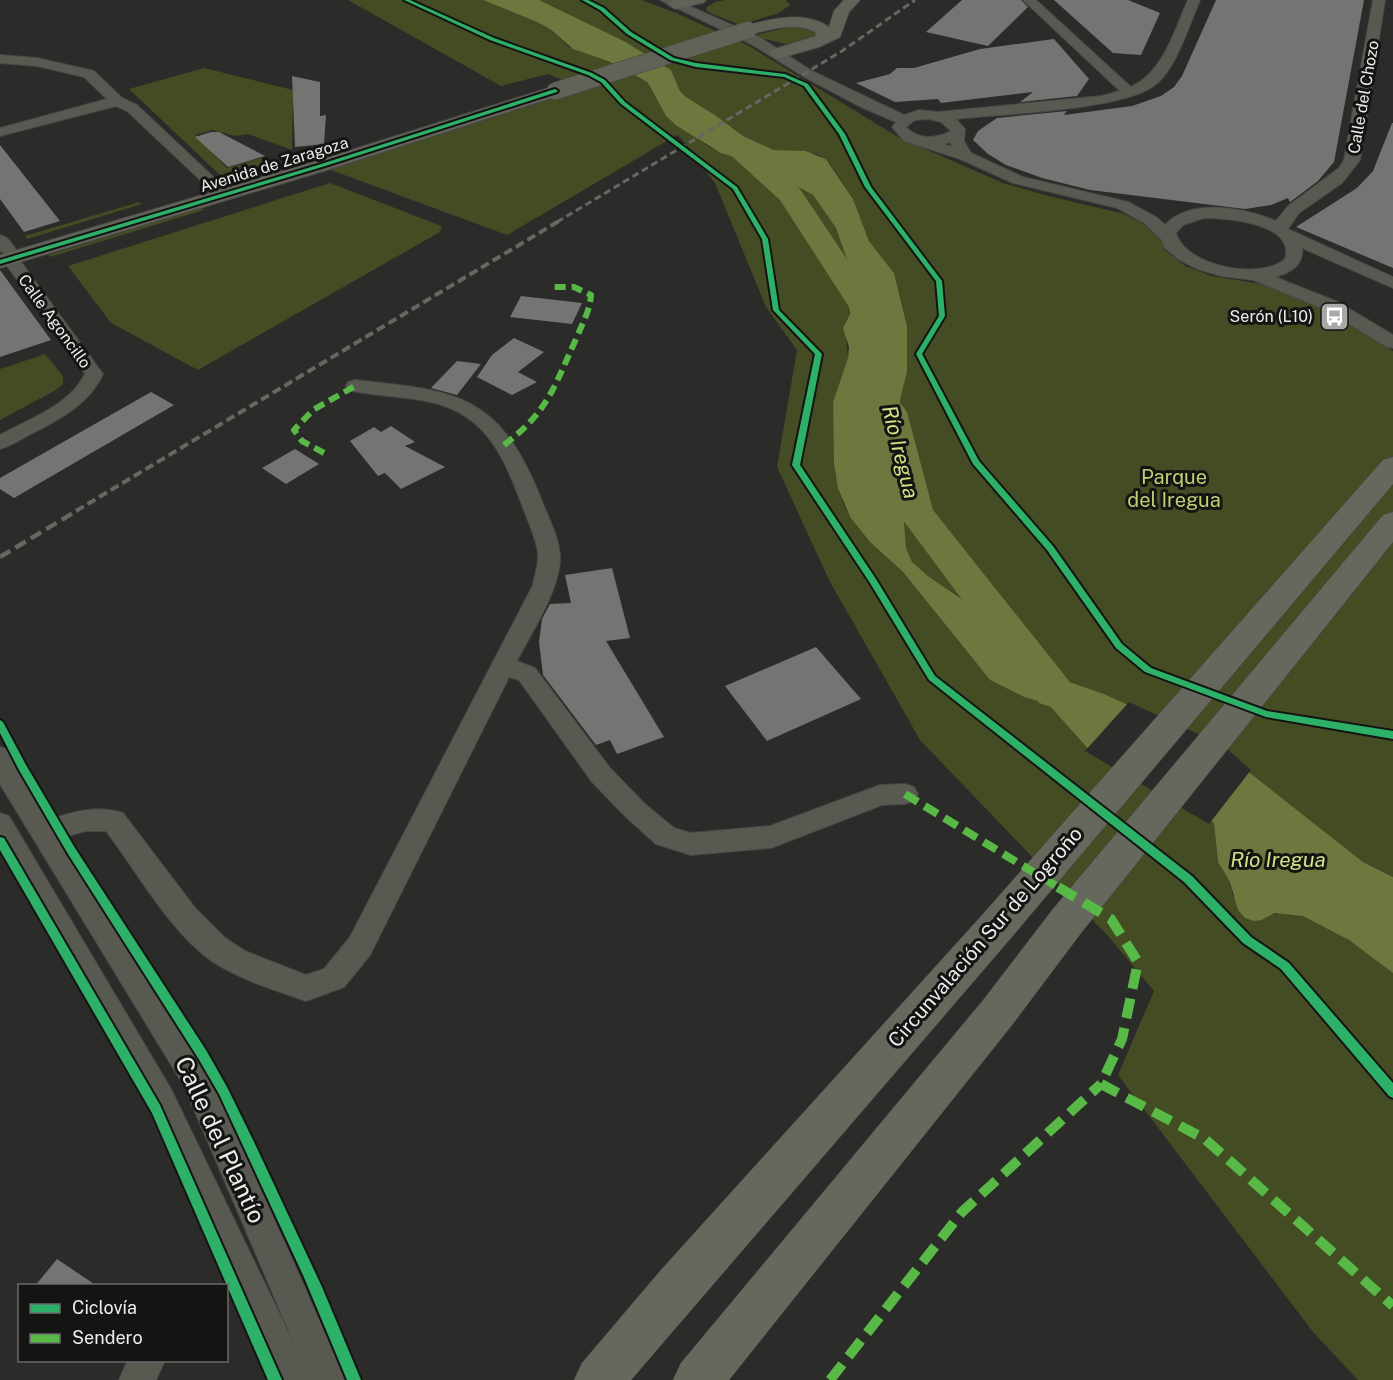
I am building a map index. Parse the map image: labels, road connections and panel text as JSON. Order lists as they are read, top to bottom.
{
  "streets": {
    "highway": ["Circunvalación Sur de Logroño"],
    "main road": ["Avenida de Zaragoza"],
    "street": ["Calle del Chozo", "Calle Agoncillo", "Calle del Plantío"]
  },
  "crossings": [
    ["Avenida de Zaragoza", "Calle Agoncillo"]
  ],
  "water": ["Río Iregua"],
  "parks": ["Parque del Iregua"],
  "places": {
    "bus stop": ["Serón (L10)"]
  },
  "legend": ["Ciclovía", "Sendero"]
}
